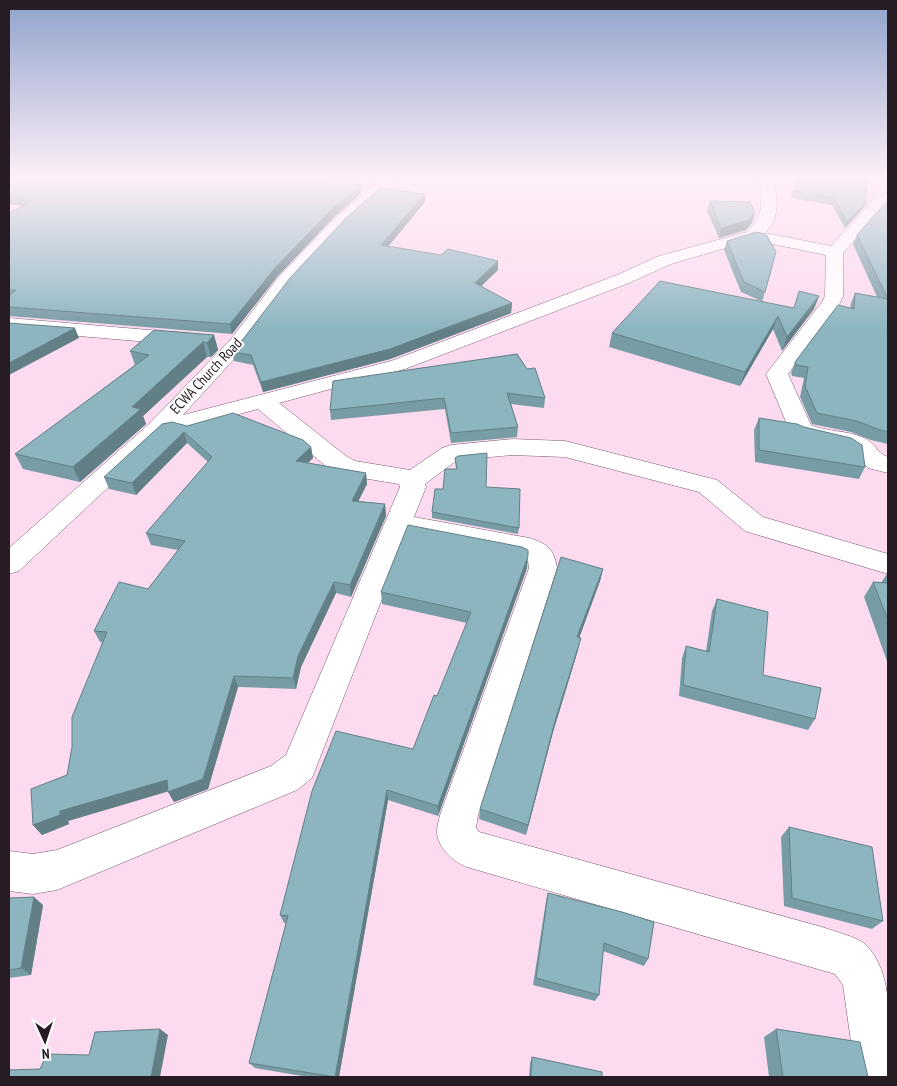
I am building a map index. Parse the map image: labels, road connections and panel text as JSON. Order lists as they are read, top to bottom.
{
  "streets": {
    "street": ["ECWA Church Road"]
  },
  "north": "bottom"
}
